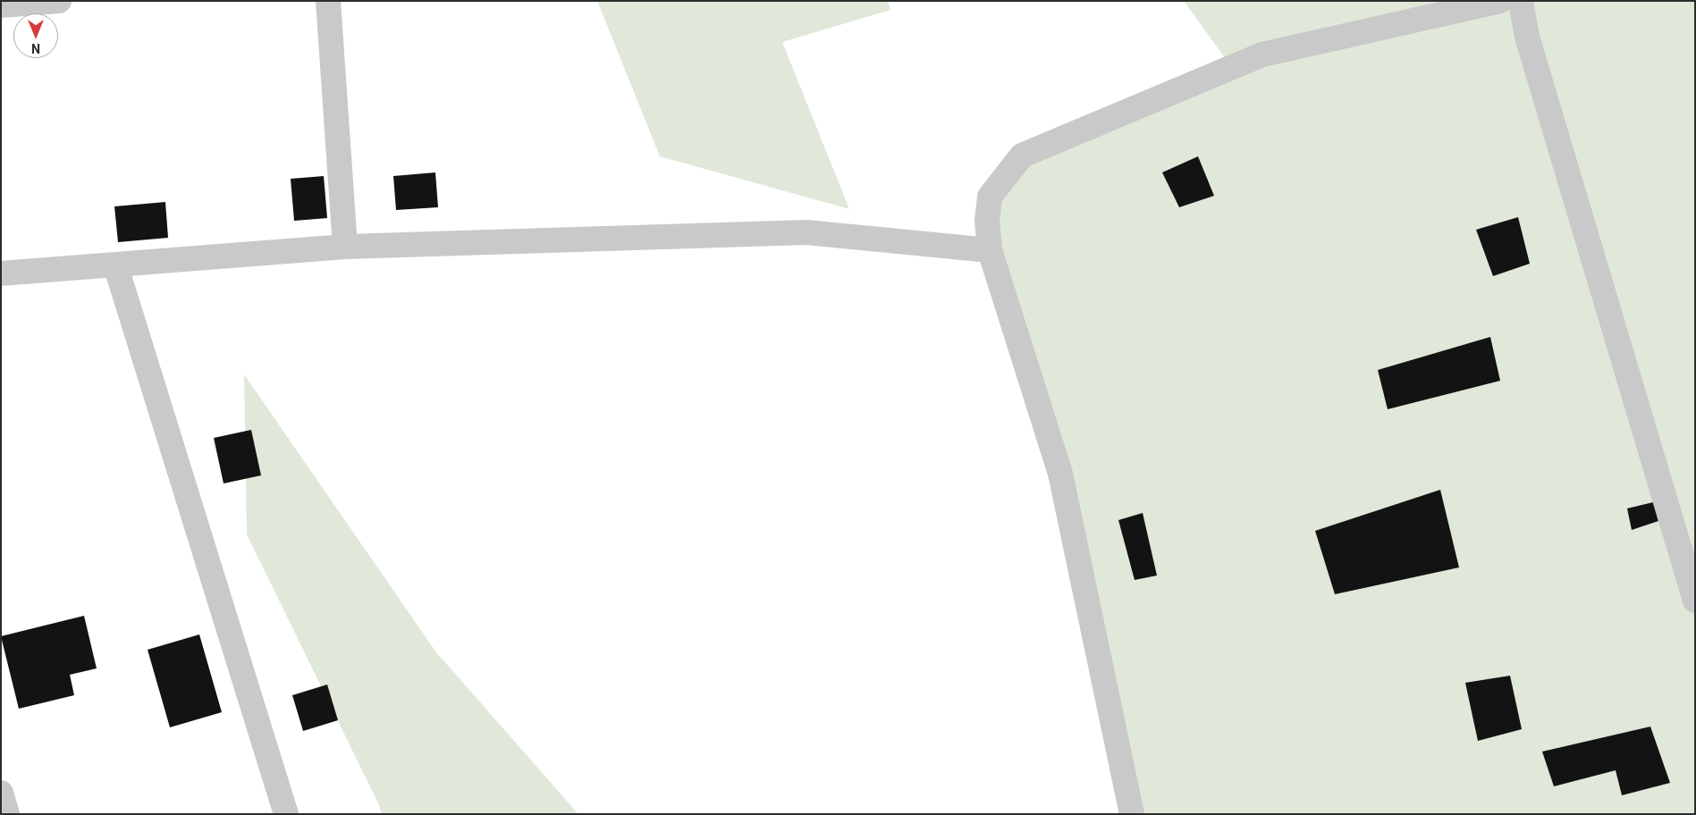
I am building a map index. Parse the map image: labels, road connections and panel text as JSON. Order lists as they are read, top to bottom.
{
  "north": "bottom"
}
